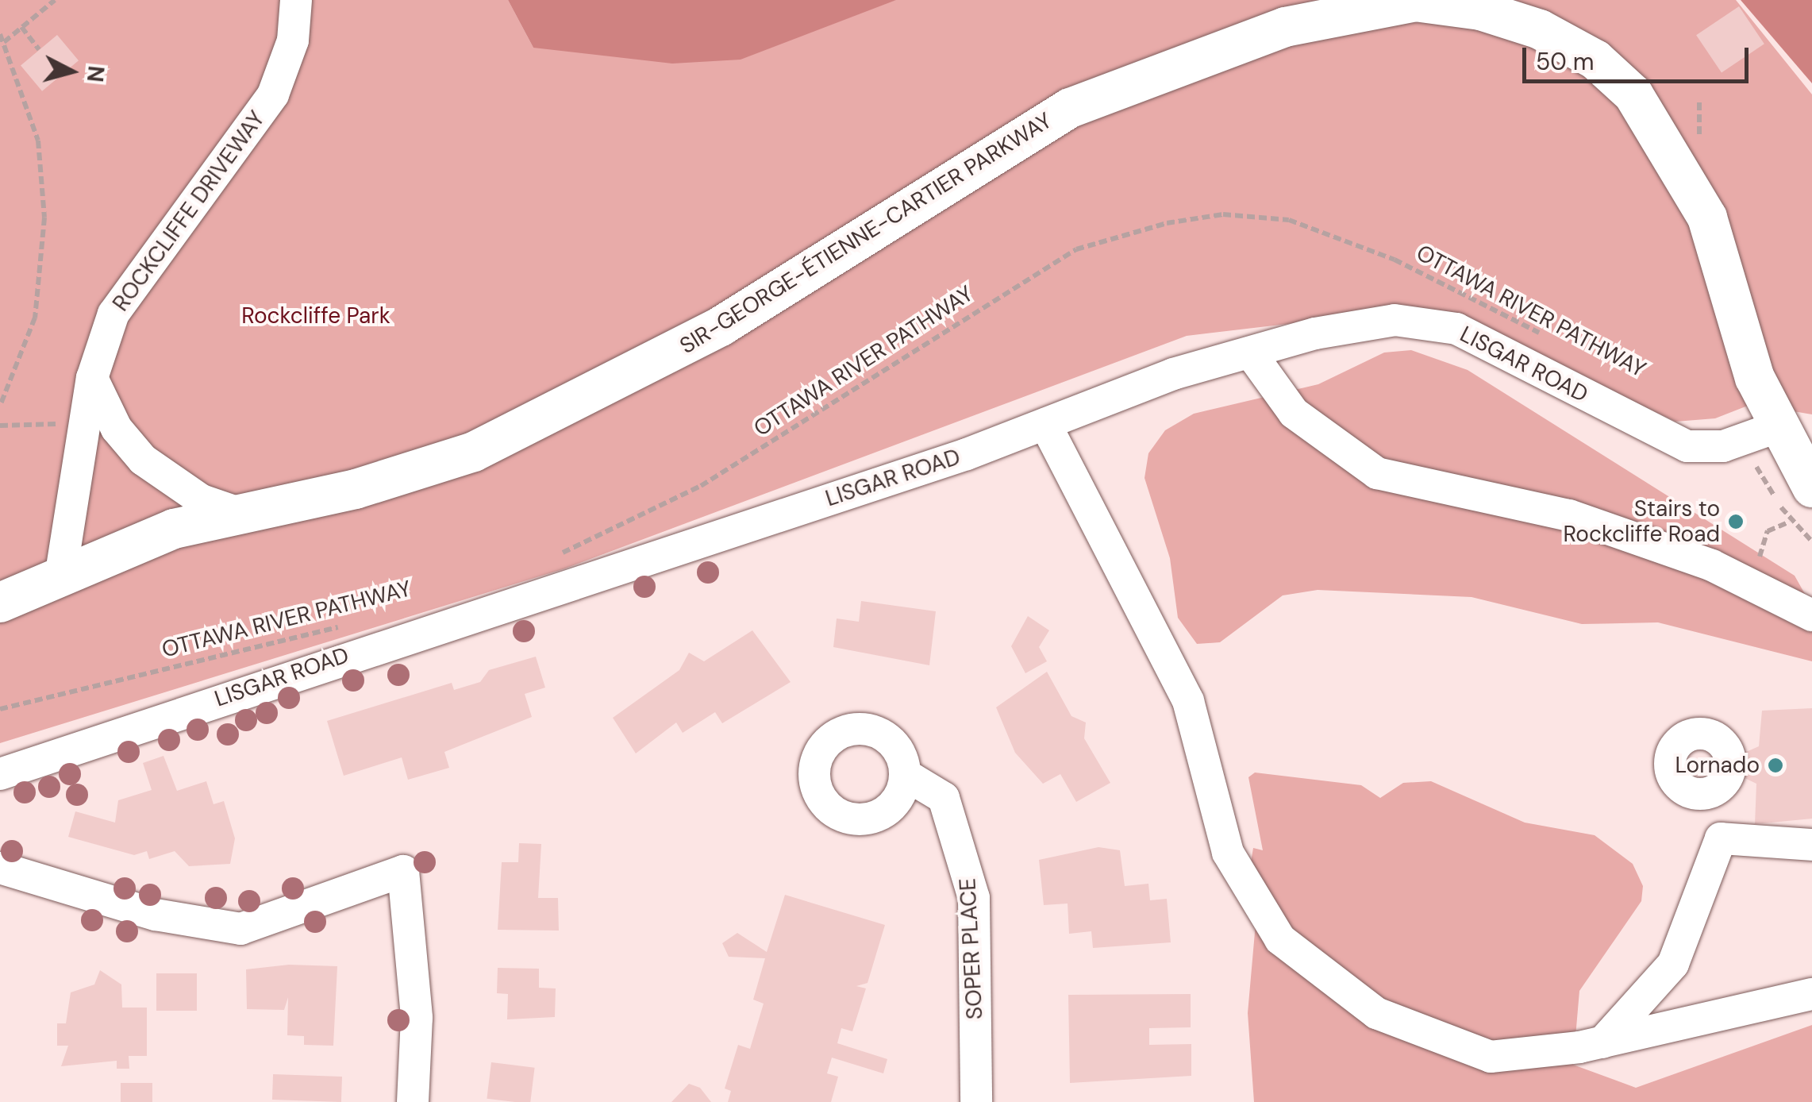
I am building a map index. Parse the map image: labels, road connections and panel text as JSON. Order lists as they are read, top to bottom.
{
  "streets": {
    "main road": ["SIR-GEORGE-ÉTIENNE-CARTIER PARKWAY"],
    "street": ["ROCKCLIFFE DRIVEWAY", "LISGAR ROAD", "SOPER PLACE"],
    "path": ["OTTAWA RIVER PATHWAY"]
  },
  "crossings": [
    ["ROCKCLIFFE DRIVEWAY", "SIR-GEORGE-ÉTIENNE-CARTIER PARKWAY"],
    ["SIR-GEORGE-ÉTIENNE-CARTIER PARKWAY", "LISGAR ROAD"]
  ],
  "parks": ["Rockcliffe Park"],
  "places": ["Stairs to Rockcliffe Road", "Lornado"],
  "scale_bar": "50 m",
  "north": "right"
}
